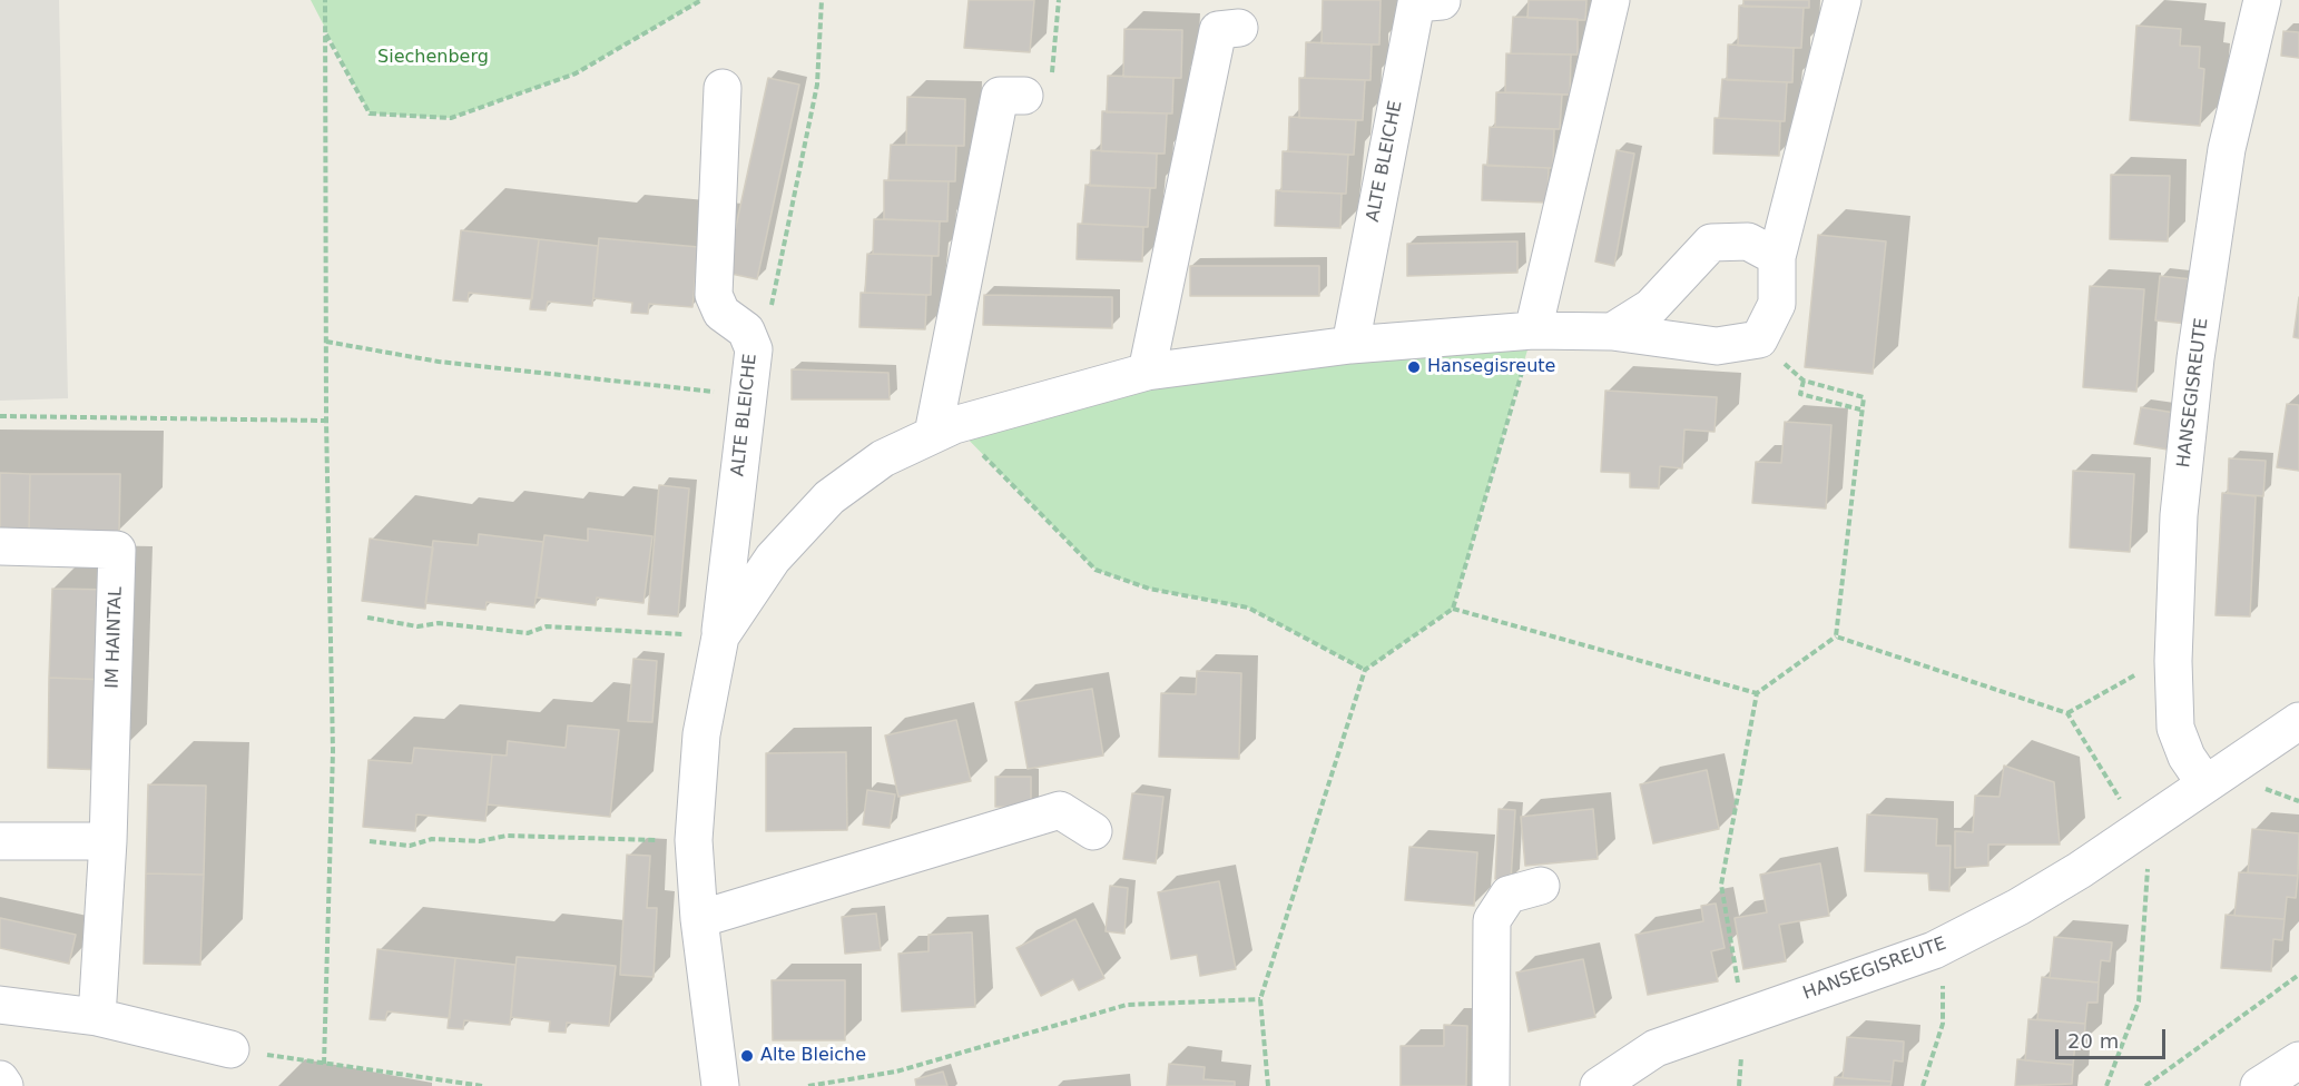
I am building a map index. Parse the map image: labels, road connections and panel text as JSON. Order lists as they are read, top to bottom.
{
  "streets": {
    "street": ["ALTE BLEICHE", "HANSEGISREUTE", "IM HAINTAL"]
  },
  "parks": ["Siechenberg"],
  "places": ["Hansegisreute", "Alte Bleiche"],
  "scale_bar": "20 m"
}
